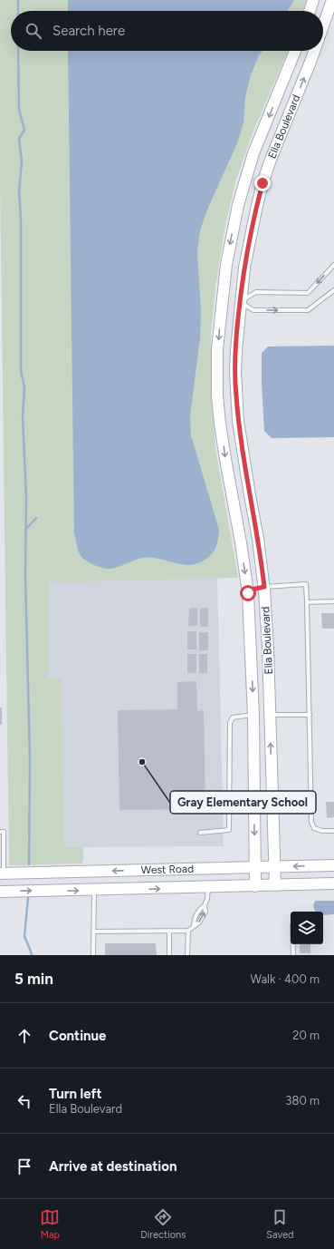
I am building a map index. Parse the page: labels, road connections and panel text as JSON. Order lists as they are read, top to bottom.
{
  "streets": {
    "main road": ["Ella Boulevard", "West Road"]
  },
  "crossings": [
    ["Ella Boulevard", "West Road"]
  ],
  "places": ["Gray Elementary School"],
  "page": {
    "search": "Search here",
    "heading": ["5 min", "Walk · 400 m"],
    "list": [
      ["Continue", "20 m"],
      ["Turn left", "Ella Boulevard", "380 m"],
      "Arrive at destination"
    ],
    "nav": ["Map", "Directions", "Saved"]
  }
}
